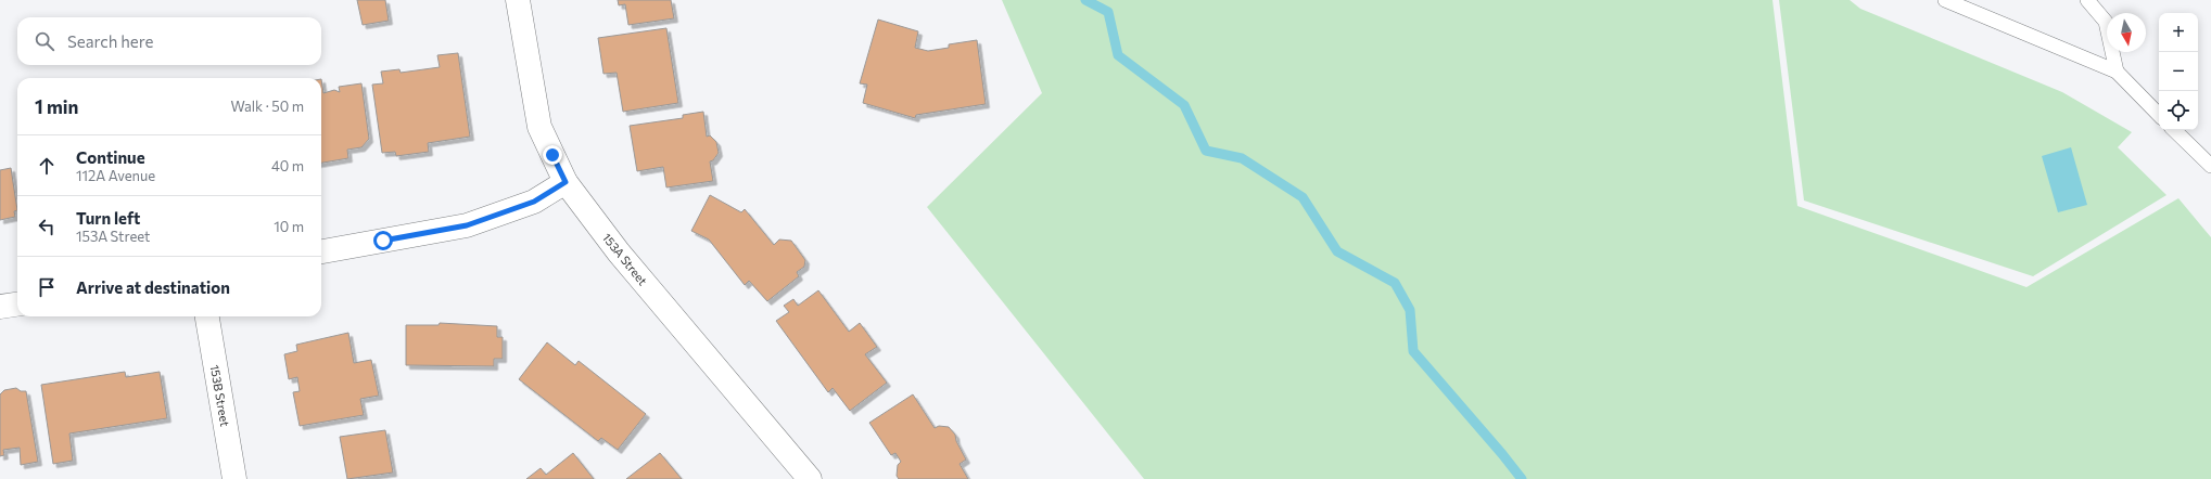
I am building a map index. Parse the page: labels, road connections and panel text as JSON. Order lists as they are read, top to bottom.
{
  "streets": {
    "street": ["153A Street", "153B Street"]
  },
  "north": "bottom",
  "page": {
    "map_buttons": ["+", "−"],
    "search": "Search here",
    "heading": ["1 min", "Walk · 50 m"],
    "list": [
      ["Continue", "112A Avenue", "40 m"],
      ["Turn left", "153A Street", "10 m"],
      "Arrive at destination"
    ]
  }
}
